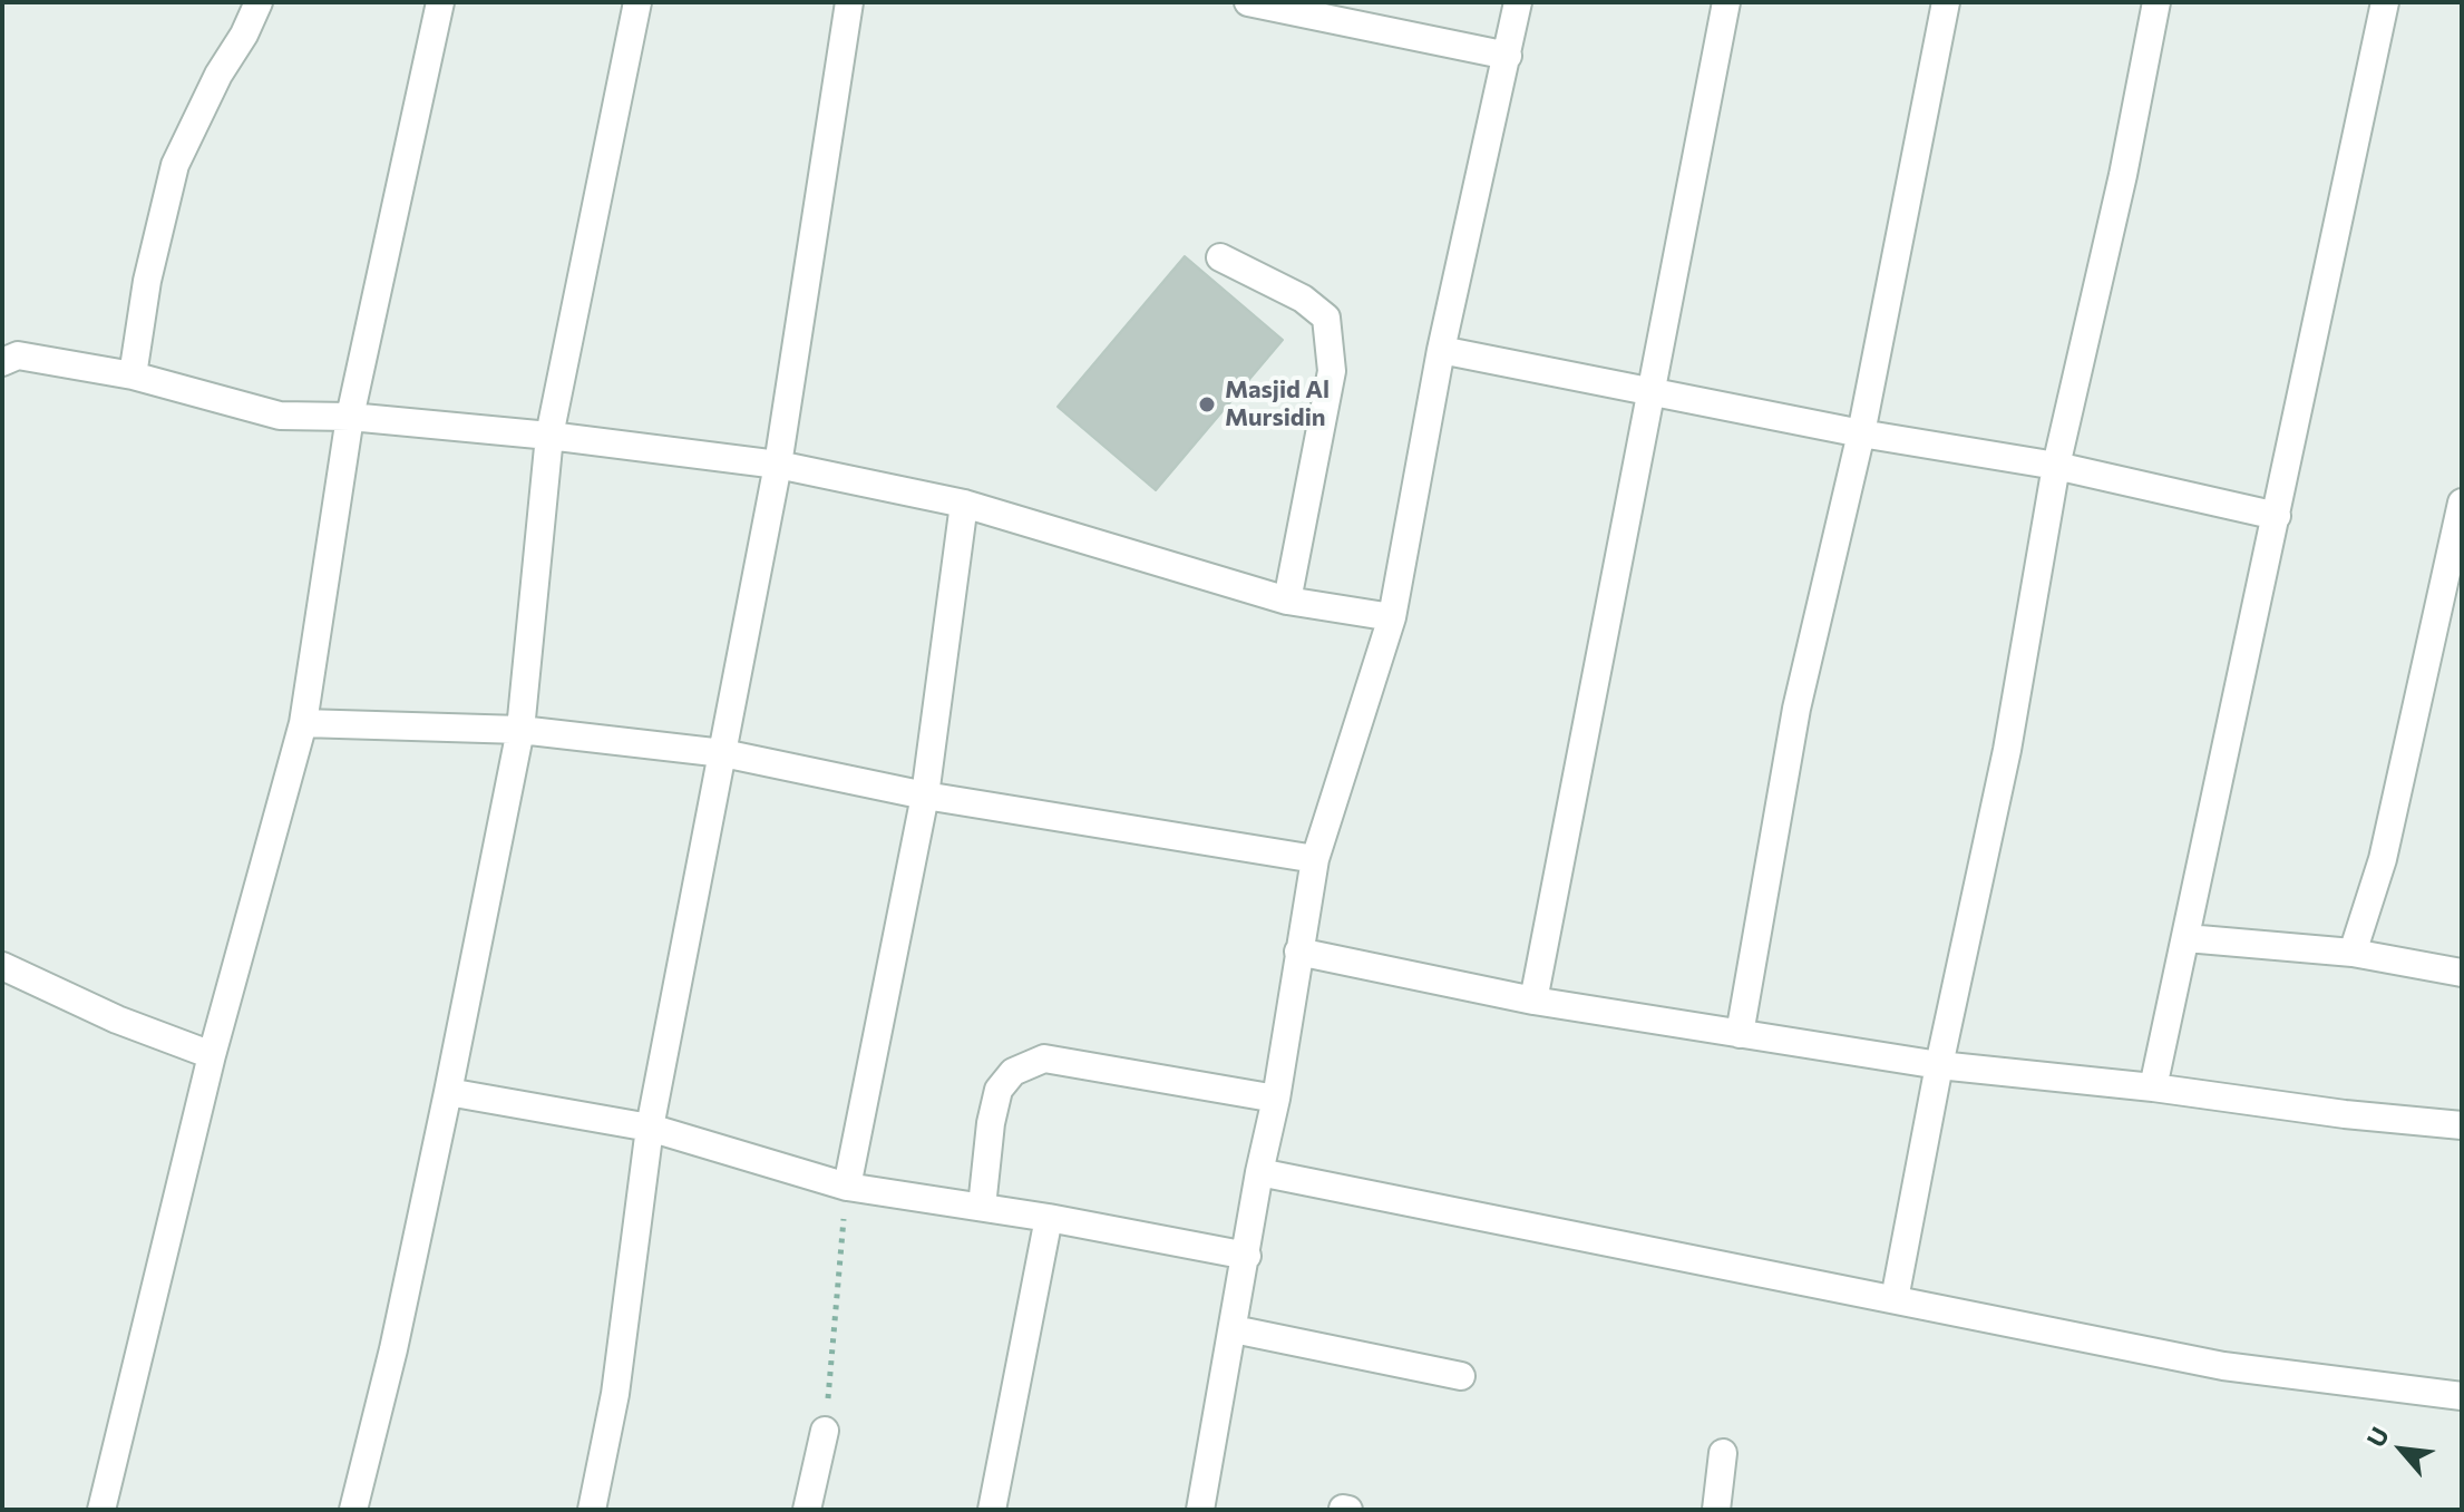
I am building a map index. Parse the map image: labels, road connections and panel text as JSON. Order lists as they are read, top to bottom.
{
  "places": ["Masjid Al Mursidin"],
  "north": "top left"
}
